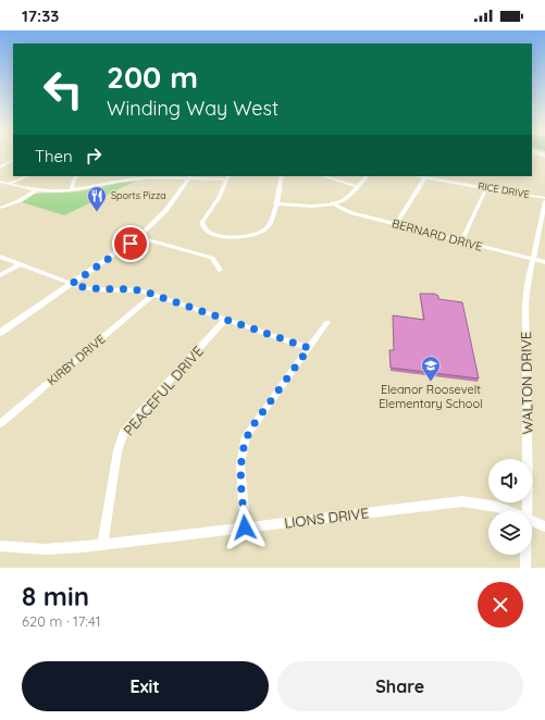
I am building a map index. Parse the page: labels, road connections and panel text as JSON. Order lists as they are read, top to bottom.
{
  "streets": {
    "street": [
      "RICE DRIVE",
      "BERNARD DRIVE",
      "KIRBY DRIVE",
      "WALTON DRIVE",
      "PEACEFUL DRIVE",
      "LIONS DRIVE"
    ]
  },
  "crossings": [
    ["RICE DRIVE", "WALTON DRIVE"],
    ["BERNARD DRIVE", "WALTON DRIVE"],
    ["PEACEFUL DRIVE", "LIONS DRIVE"]
  ],
  "places": {
    "restaurant": ["Sports Pizza"],
    "school or university": ["Eleanor Roosevelt Elementary School"]
  },
  "page": {
    "status": "17:33",
    "turn": ["200 m", "Winding Way West"],
    "then": "Then",
    "heading": ["8 min", "620 m · 17:41"],
    "buttons": ["Exit", "Share"]
  }
}
